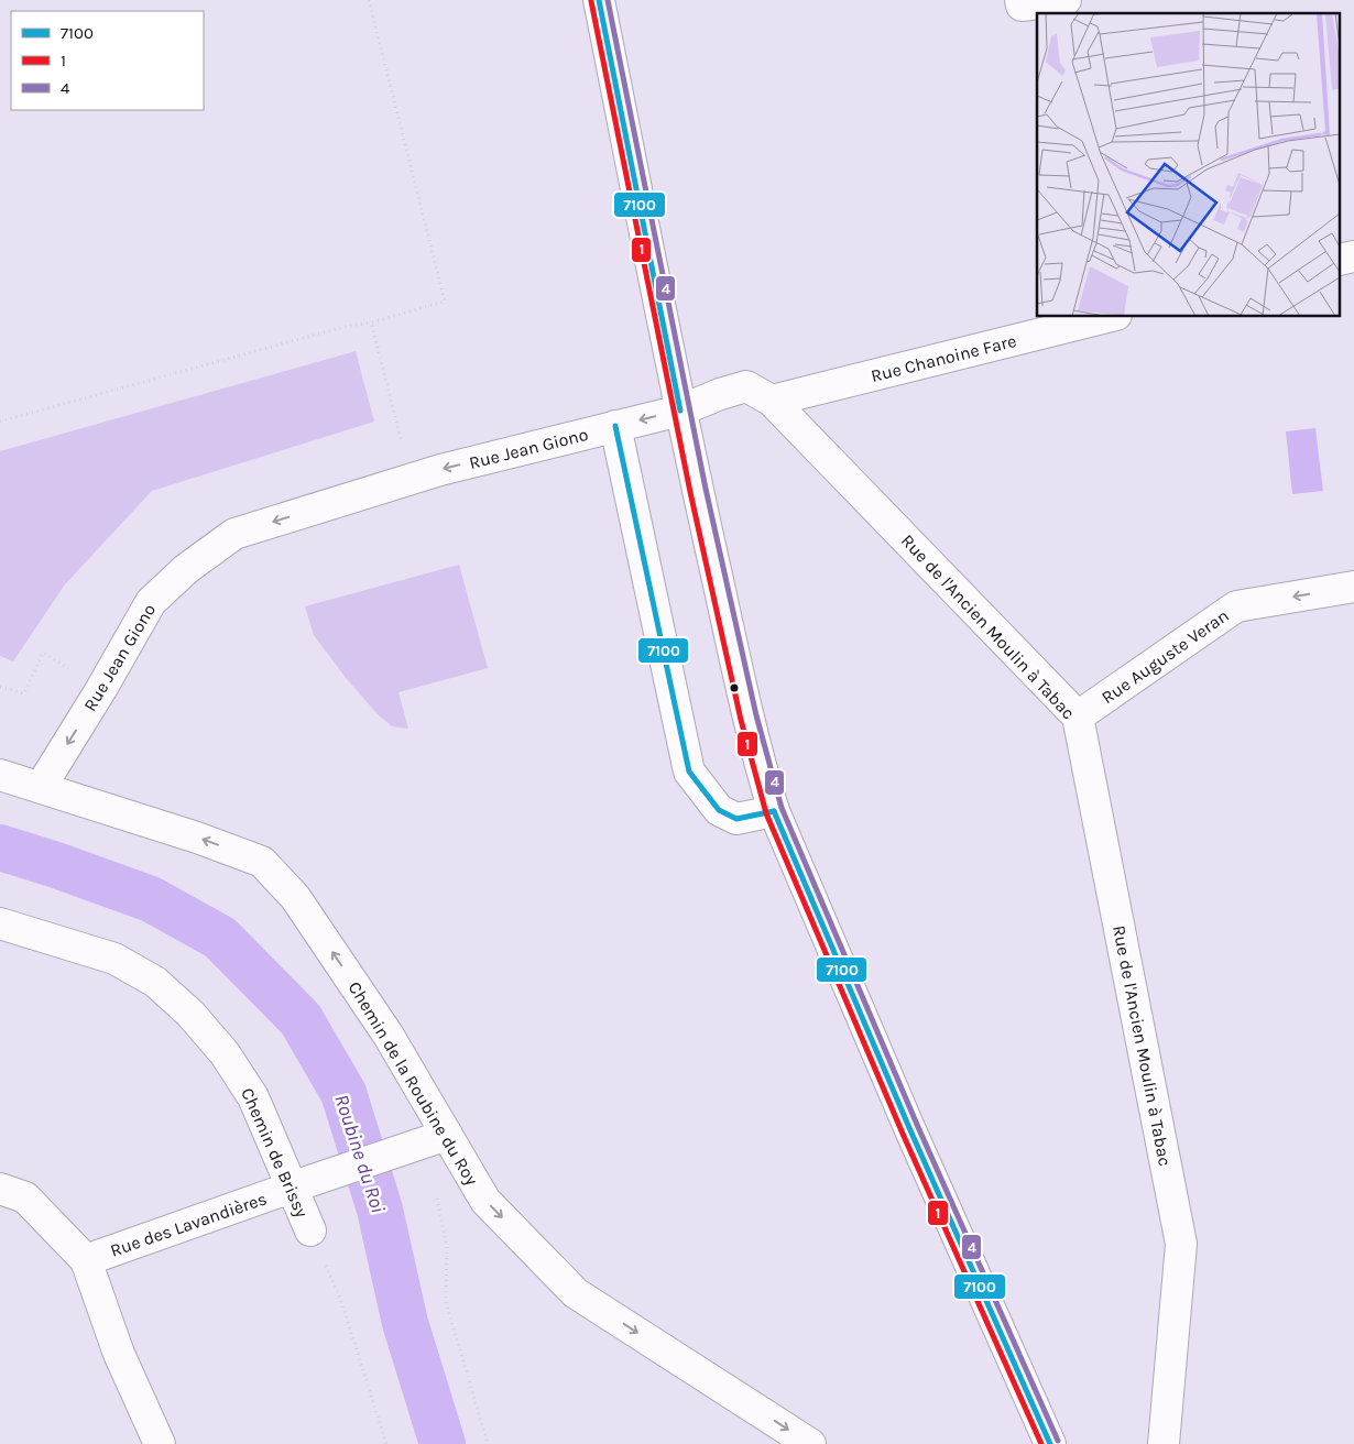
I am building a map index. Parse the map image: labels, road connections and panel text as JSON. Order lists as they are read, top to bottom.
{
  "streets": {
    "street": [
      "Rue Chanoine Fare",
      "Rue Jean Giono",
      "Rue de l'Ancien Moulin à Tabac",
      "Rue Auguste Veran",
      "Chemin de la Roubine du Roy",
      "Chemin de Brissy",
      "Rue des Lavandières"
    ]
  },
  "crossings": [
    ["Rue Chanoine Fare", "Rue de l'Ancien Moulin à Tabac"],
    ["Rue Jean Giono", "Rue de l'Ancien Moulin à Tabac"],
    ["Rue Jean Giono", "Chemin de la Roubine du Roy"],
    ["Rue de l'Ancien Moulin à Tabac", "Rue Auguste Veran"],
    ["Chemin de la Roubine du Roy", "Rue des Lavandières"],
    ["Chemin de Brissy", "Rue des Lavandières"]
  ],
  "one_way": ["Rue Jean Giono", "Rue Auguste Veran"],
  "water": ["Roubine du Roi"],
  "lines": ["transit line 7100", "transit line 4", "transit line 1"],
  "legend": ["7100", "1", "4"]
}
